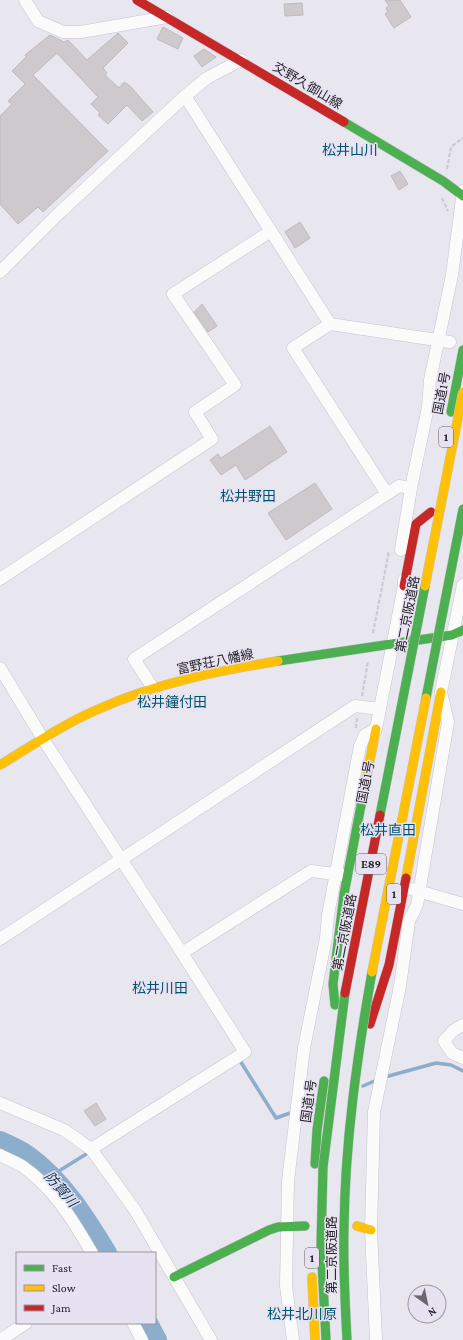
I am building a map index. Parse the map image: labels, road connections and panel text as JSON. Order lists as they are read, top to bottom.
{
  "streets": {
    "main road": [
      "交野久御山線",
      "国道1号",
      "1",
      "第二京阪道路",
      "富野荘八幡線",
      "E89"
    ]
  },
  "districts": [
    "松井山川",
    "松井野田",
    "松井鐘付田",
    "松井直田",
    "松井川田",
    "松井北川原"
  ],
  "water": ["防賀川"],
  "legend": ["Fast", "Slow", "Jam"],
  "north": "bottom right"
}
